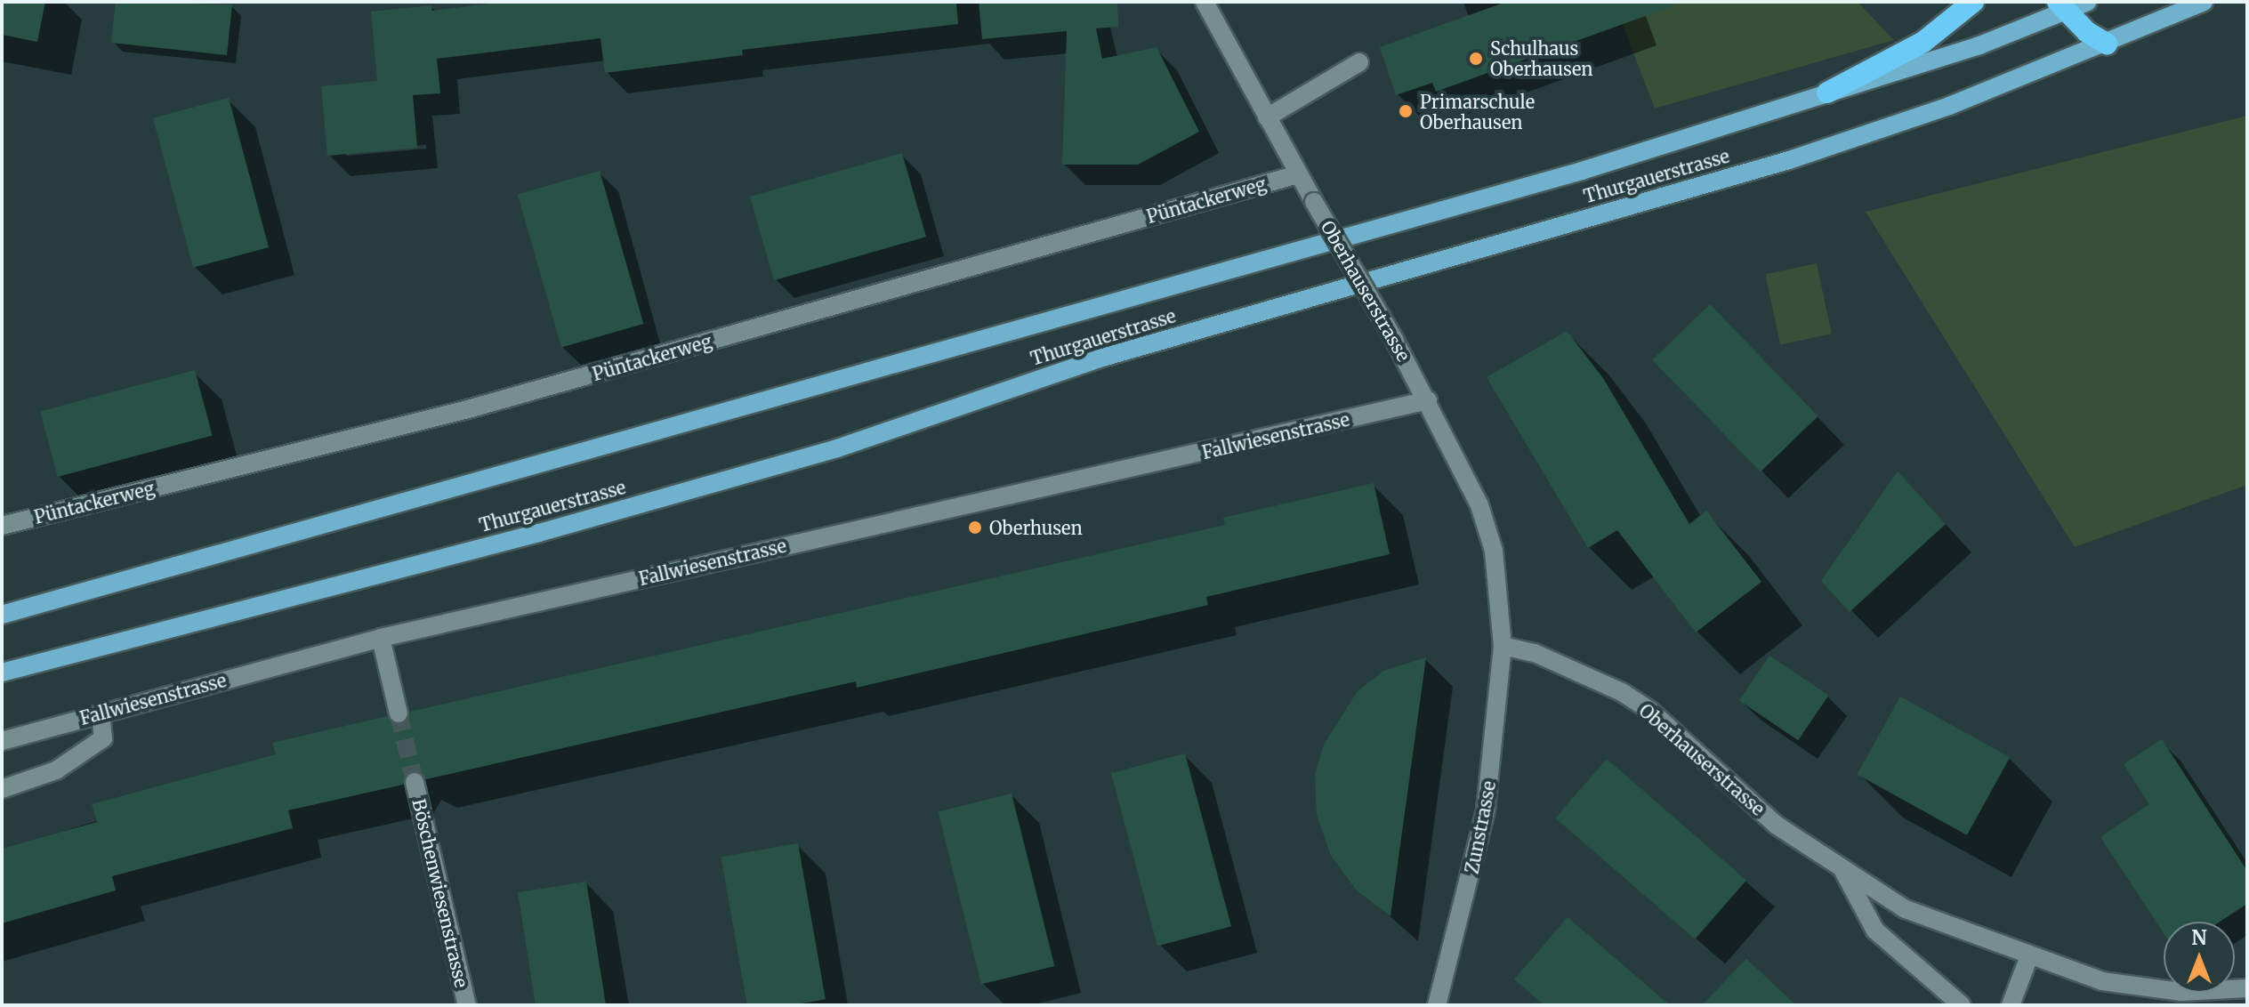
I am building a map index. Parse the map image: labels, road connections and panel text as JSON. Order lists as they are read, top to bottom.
{
  "streets": {
    "main road": ["Thurgauerstrasse"],
    "street": [
      "Püntackerweg",
      "Oberhauserstrasse",
      "Fallwiesenstrasse",
      "Zunstrasse",
      "Böschenwiesenstrasse"
    ]
  },
  "crossings": [
    ["Püntackerweg", "Oberhauserstrasse"],
    ["Oberhauserstrasse", "Fallwiesenstrasse"],
    ["Oberhauserstrasse", "Zunstrasse"]
  ],
  "places": ["Schulhaus Oberhausen", "Primarschule Oberhausen", "Oberhusen"],
  "north": "top"
}
